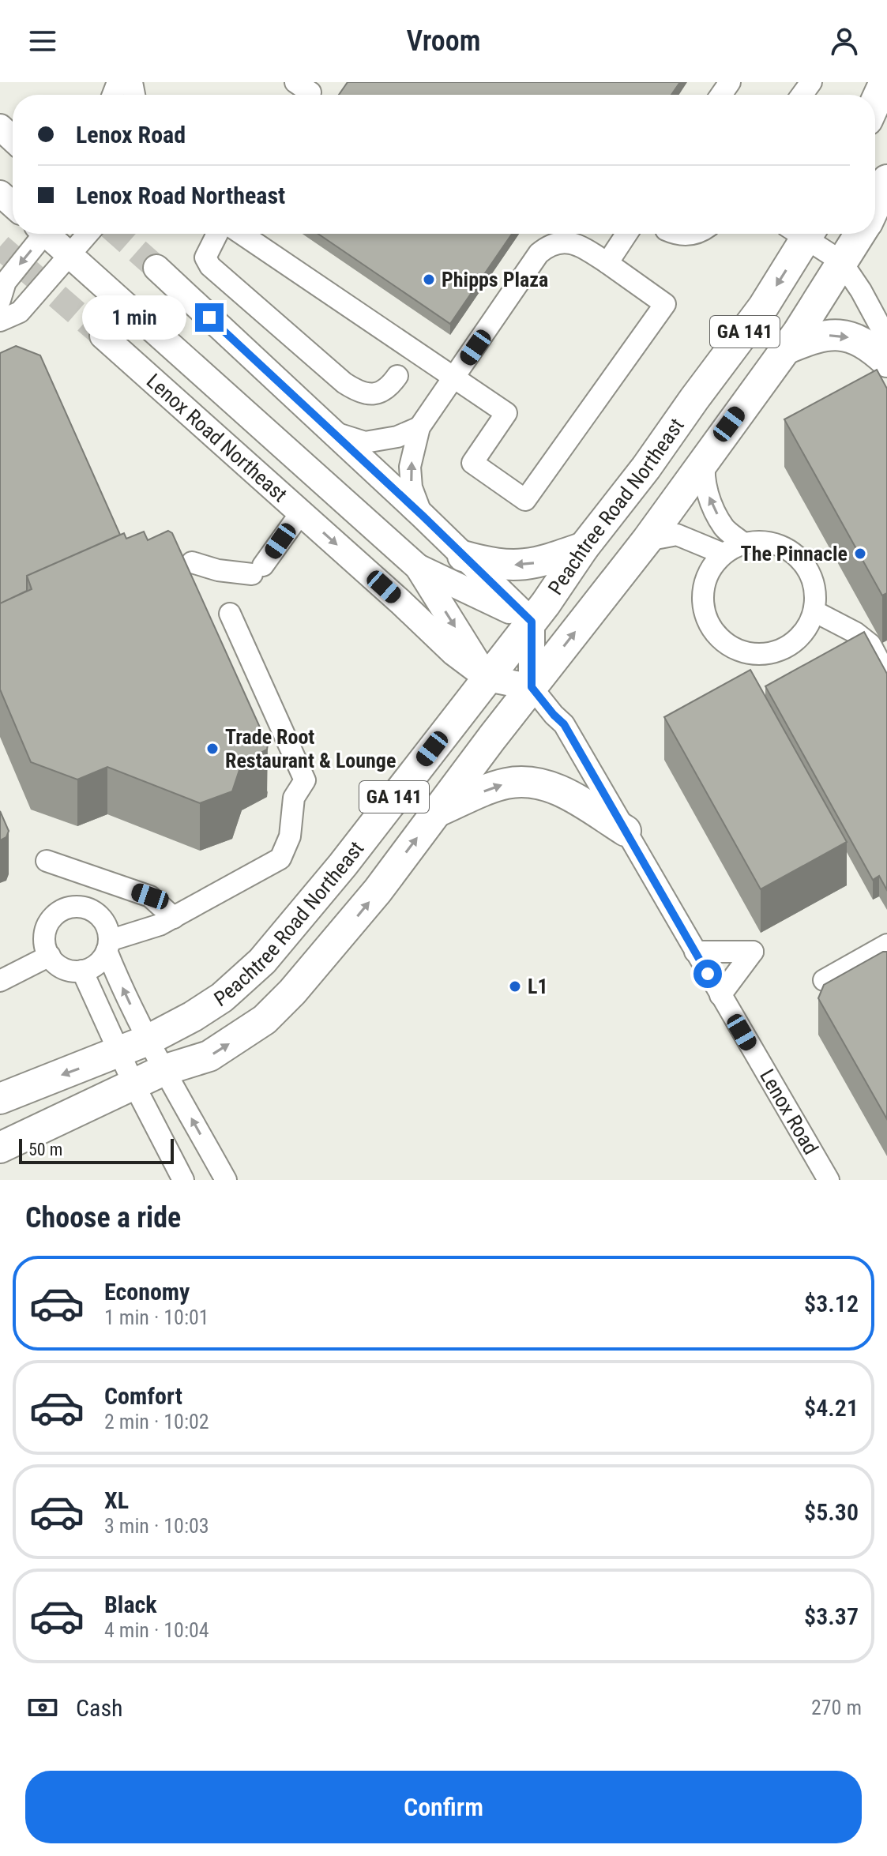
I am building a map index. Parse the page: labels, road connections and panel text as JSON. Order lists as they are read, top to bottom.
{
  "streets": {
    "highway": ["GA 141", "Peachtree Road Northeast"],
    "main road": ["Lenox Road Northeast"],
    "street": ["Lenox Road"]
  },
  "crossings": [
    ["GA 141", "Peachtree Road Northeast"],
    ["Lenox Road Northeast", "Peachtree Road Northeast"],
    ["Lenox Road Northeast", "Lenox Road"],
    ["Peachtree Road Northeast", "Lenox Road"]
  ],
  "places": [
    "Phipps Plaza",
    "The Pinnacle",
    "Trade Root Restaurant & Lounge",
    "L1"
  ],
  "scale_bar": "50 m",
  "page": {
    "header": "Vroom",
    "banner": ["Lenox Road", "Lenox Road Northeast"],
    "bubble": "1 min",
    "scale": "50 m",
    "heading": "Choose a ride",
    "list": [
      {
        "name": "Economy",
        "note": "1 min · 10:01",
        "value": "$3.12"
      },
      {
        "name": "Comfort",
        "note": "2 min · 10:02",
        "value": "$4.21"
      },
      {
        "name": "XL",
        "note": "3 min · 10:03",
        "value": "$5.30"
      },
      {
        "name": "Black",
        "note": "4 min · 10:04",
        "value": "$3.37"
      }
    ],
    "pay": ["Cash", "270 m"],
    "buttons": "Confirm"
  }
}
